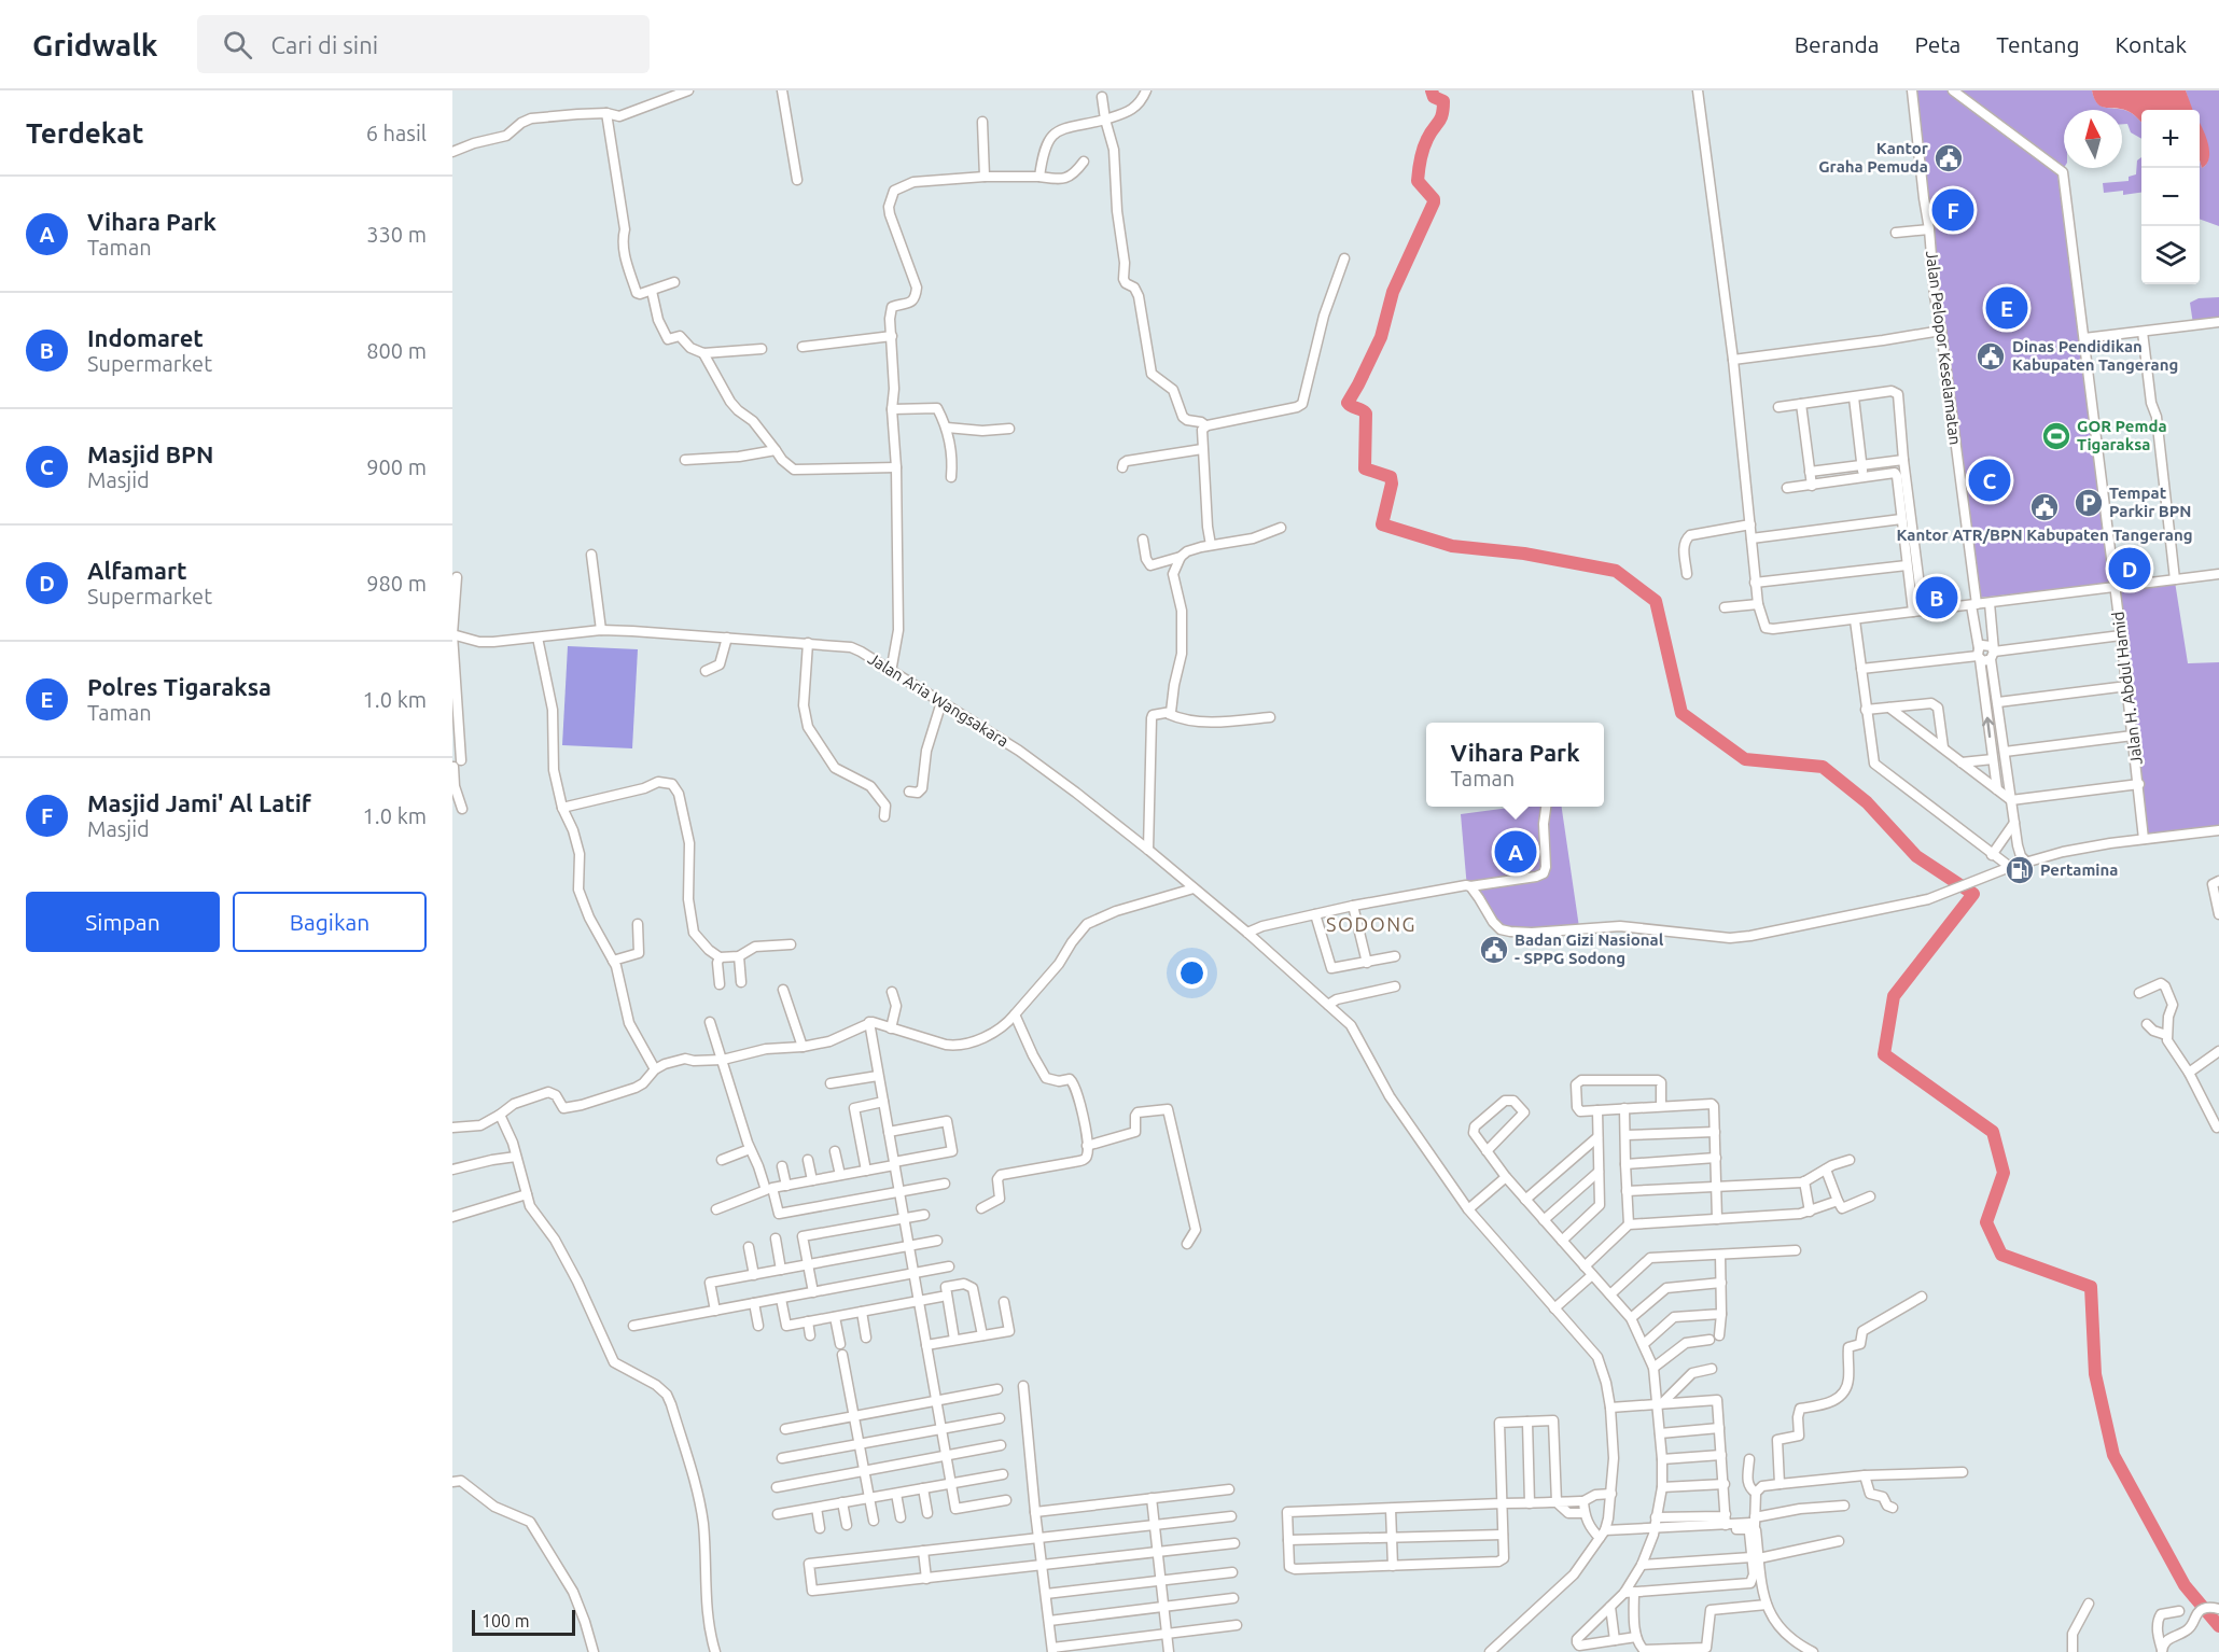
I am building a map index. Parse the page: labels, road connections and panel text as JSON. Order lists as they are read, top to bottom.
{
  "streets": {
    "street": ["Jalan Pelopor Keselamatan", "Jalan H. Abdul Hamid", "Jalan Aria Wangsakara"]
  },
  "districts": ["SODONG"],
  "places": {
    "public building": [
      "Kantor Graha Pemuda",
      "Dinas Pendidikan Kabupaten Tangerang",
      "Kantor ATR/BPN Kabupaten Tangerang",
      "Badan Gizi Nasional - SPPG Sodong"
    ],
    "sports": ["GOR Pemda Tigaraksa"],
    "parking": ["Tempat Parkir BPN"],
    "fuel station": ["Pertamina"]
  },
  "scale_bar": "100 m",
  "north": "top",
  "page": {
    "header": "Gridwalk",
    "search": "Cari di sini",
    "nav": [
      "Beranda",
      "Peta",
      "Tentang",
      "Kontak"
    ],
    "heading": ["Terdekat", "6 hasil"],
    "map_buttons": ["+", "−"],
    "list": [
      {
        "mark": "A",
        "name": "Vihara Park",
        "note": "Taman",
        "value": "330 m"
      },
      {
        "mark": "B",
        "name": "Indomaret",
        "note": "Supermarket",
        "value": "800 m"
      },
      {
        "mark": "C",
        "name": "Masjid BPN",
        "note": "Masjid",
        "value": "900 m"
      },
      {
        "mark": "D",
        "name": "Alfamart",
        "note": "Supermarket",
        "value": "980 m"
      },
      {
        "mark": "E",
        "name": "Polres Tigaraksa",
        "note": "Taman",
        "value": "1.0 km"
      },
      {
        "mark": "F",
        "name": "Masjid Jami' Al Latif",
        "note": "Masjid",
        "value": "1.0 km"
      }
    ],
    "pins": [
      "F",
      "E",
      "C",
      "D",
      "B",
      "A"
    ],
    "popup": ["Vihara Park", "Taman"],
    "buttons": ["Simpan", "Bagikan"],
    "scale": "100 m"
  }
}
